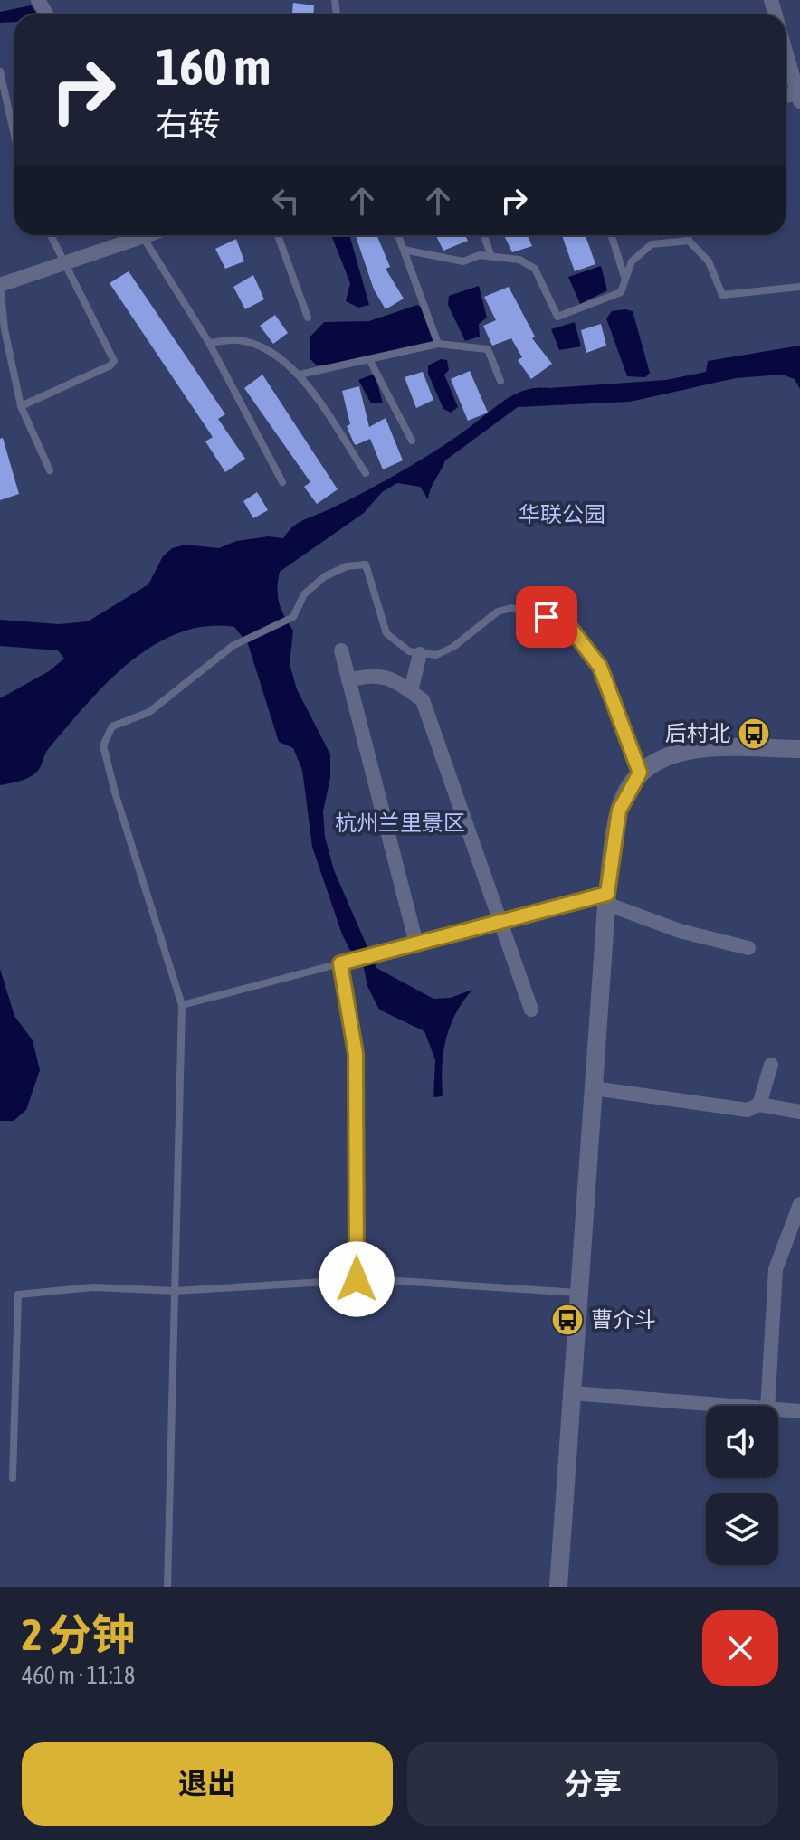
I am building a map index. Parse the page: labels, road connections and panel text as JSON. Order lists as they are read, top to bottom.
{
  "parks": ["华联公园", "杭州兰里景区"],
  "places": {
    "bus stop": ["后村北", "曹介斗"]
  },
  "page": {
    "turn": ["160 m", "右转"],
    "heading": ["2 分钟", "460 m · 11:18"],
    "buttons": ["退出", "分享"]
  }
}
